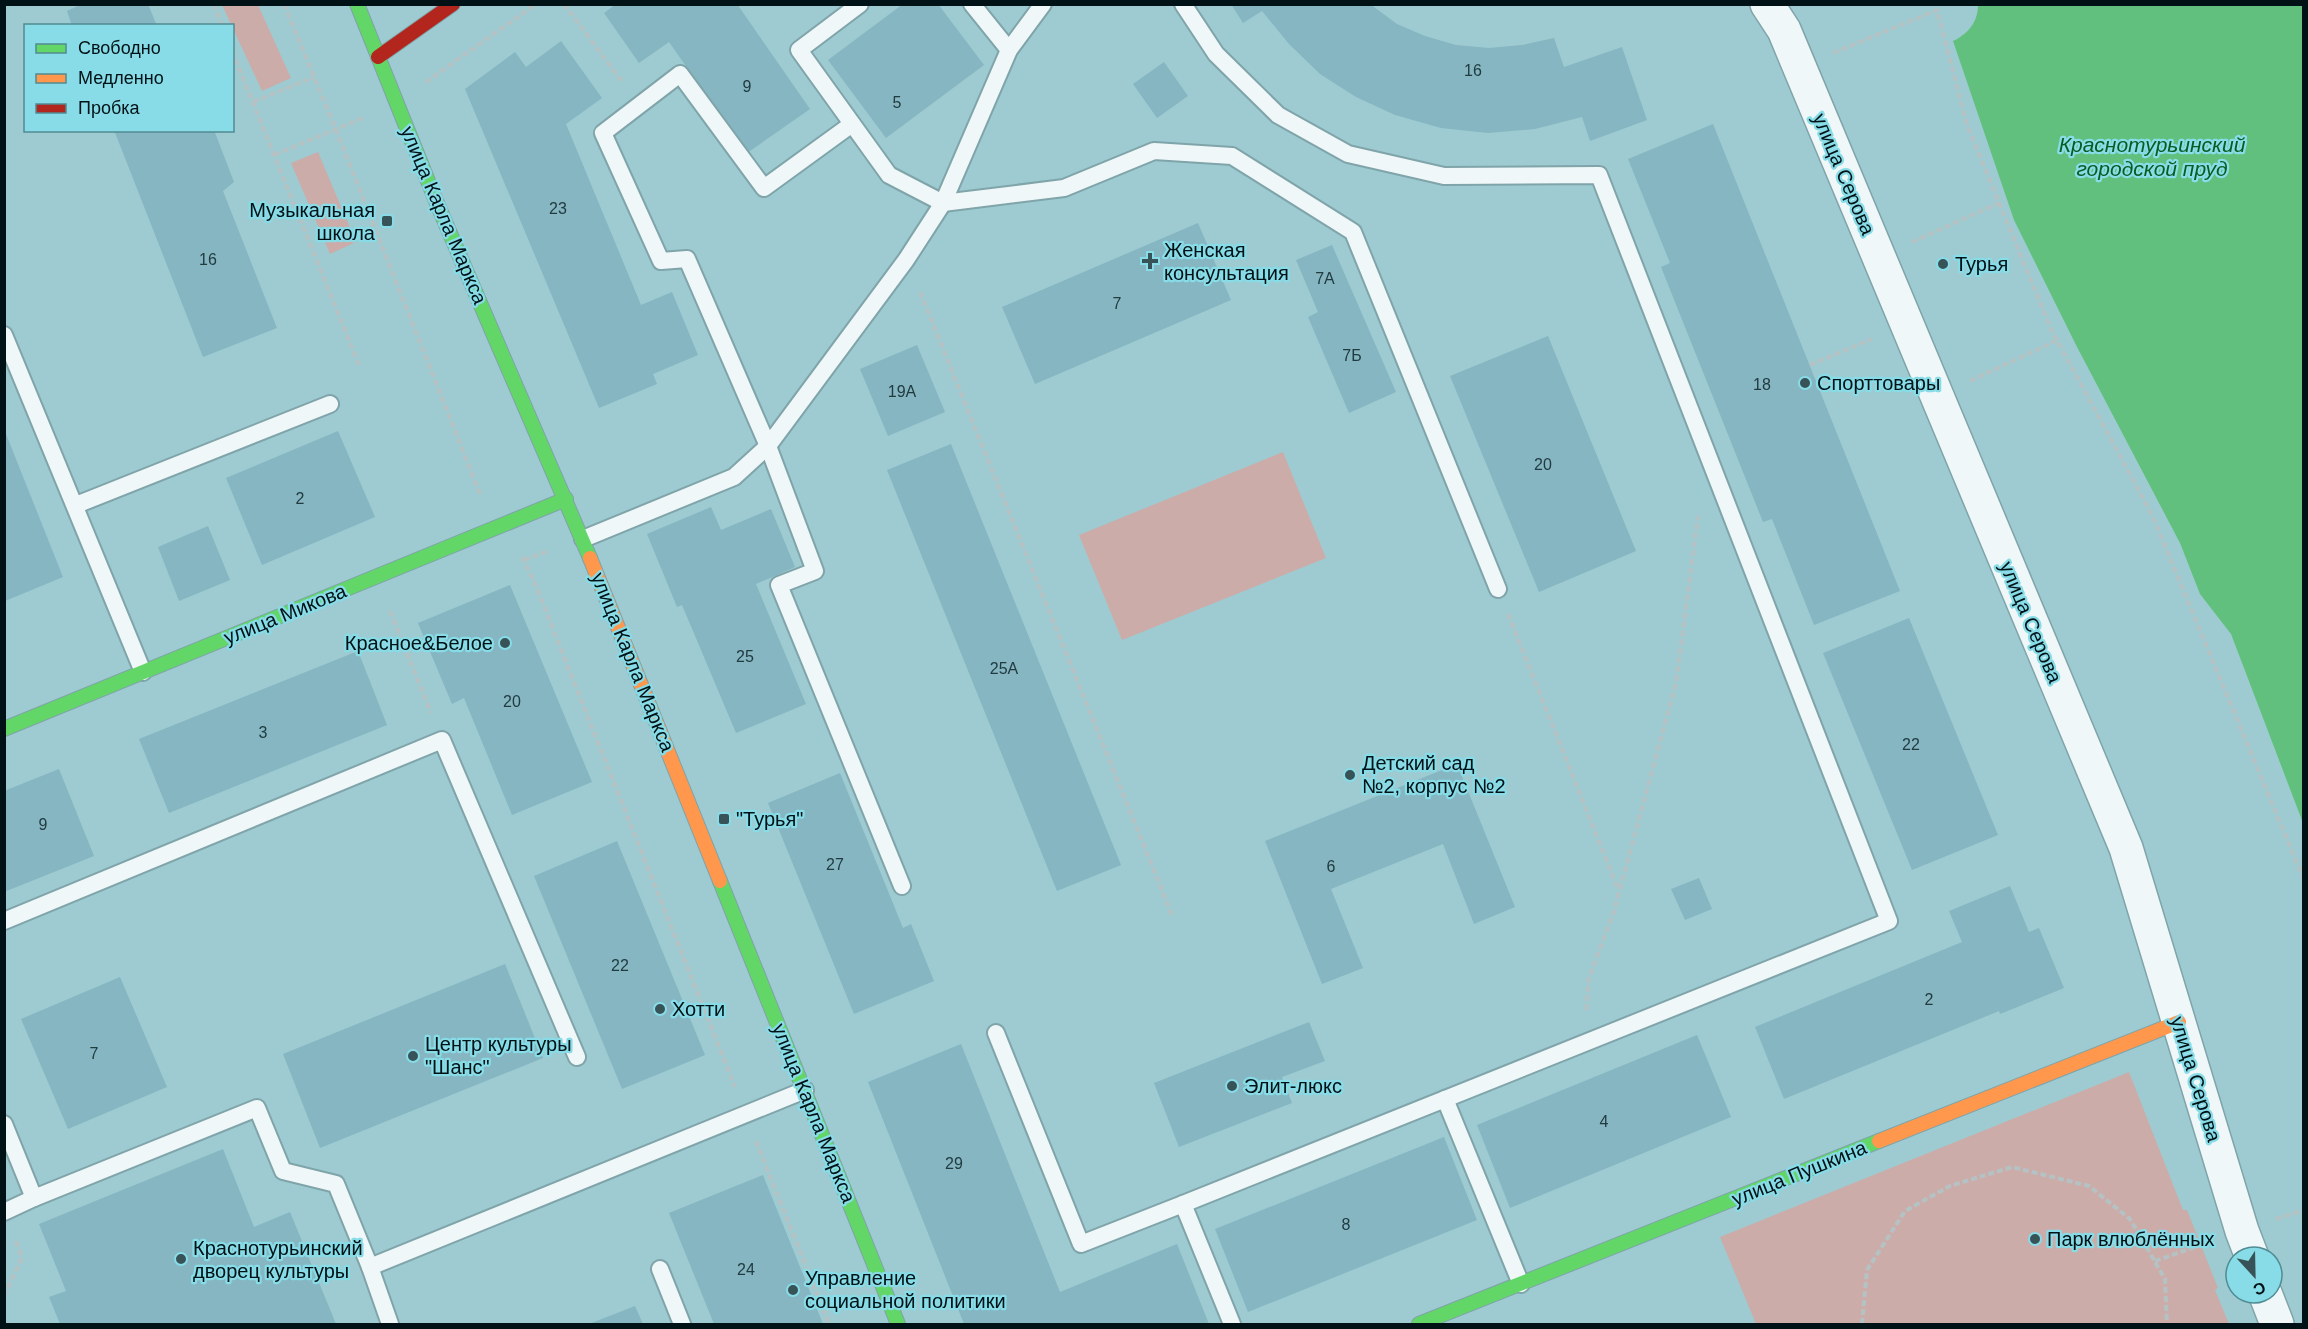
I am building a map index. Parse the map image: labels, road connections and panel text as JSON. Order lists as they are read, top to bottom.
{
  "streets": {
    "street": [
      "улица Серова",
      "улица Карла Маркса",
      "улица Микова",
      "улица Пушкина"
    ]
  },
  "crossings": [
    ["улица Серова", "улица Пушкина"],
    ["улица Карла Маркса", "улица Микова"]
  ],
  "water": ["Краснотурьинский городской пруд"],
  "places": {
    "transit": ["Музыкальная школа", "\"Турья\""],
    "health": ["Женская консультация"],
    "other": [
      "Турья",
      "Спорттовары",
      "Красное&Белое",
      "Детский сад №2, корпус №2",
      "Хотти",
      "Центр культуры \"Шанс\"",
      "Элит-люкс",
      "Парк влюблённых",
      "Краснотурьинский дворец культуры",
      "Управление социальной политики"
    ]
  },
  "house_numbers": [
    "16",
    "9",
    "5",
    "23",
    "16",
    "7А",
    "7",
    "7Б",
    "18",
    "19А",
    "20",
    "2",
    "25",
    "25А",
    "20",
    "3",
    "22",
    "9",
    "27",
    "6",
    "22",
    "2",
    "7",
    "4",
    "29",
    "8",
    "24"
  ],
  "legend": ["Свободно", "Медленно", "Пробка"],
  "north": "bottom"
}
